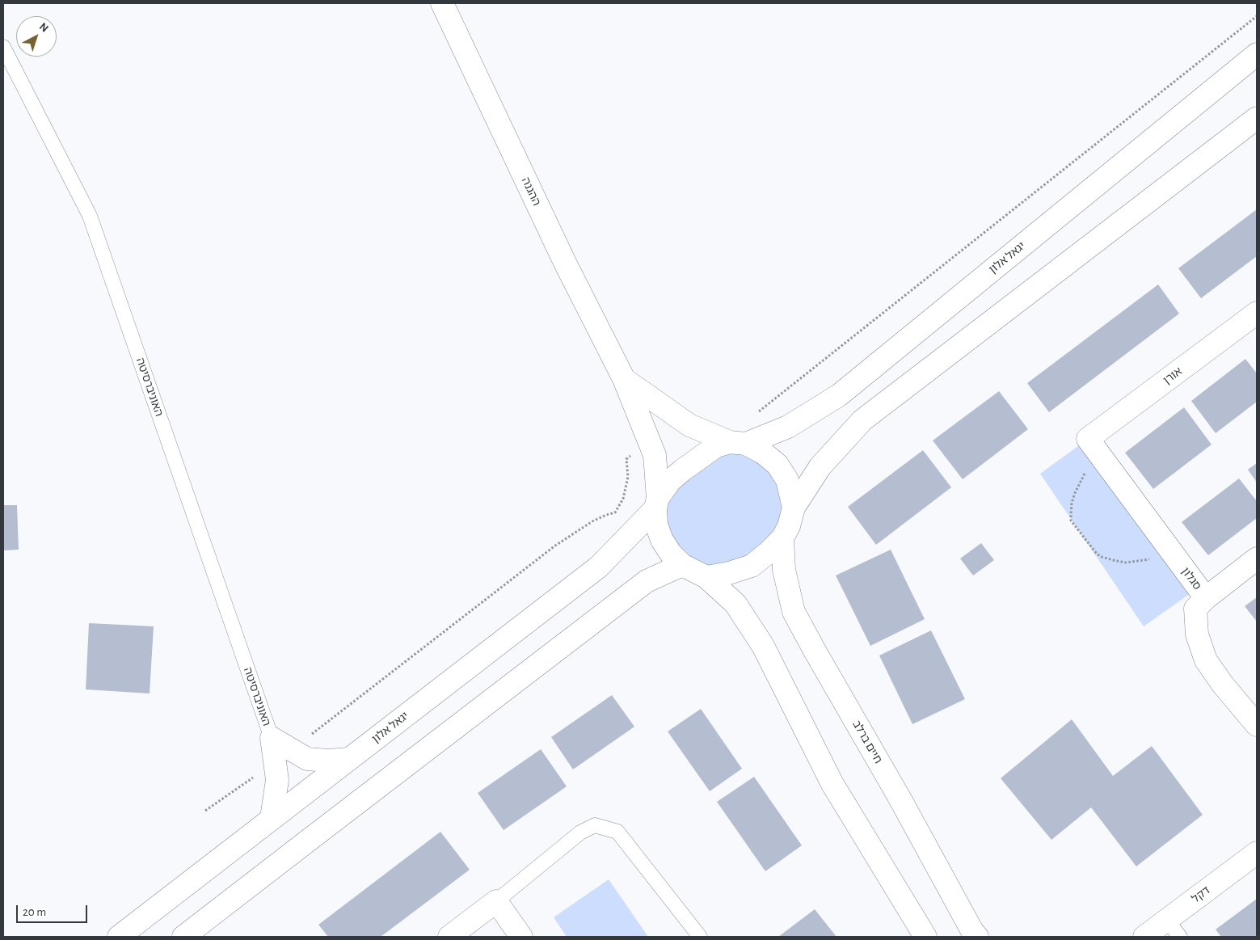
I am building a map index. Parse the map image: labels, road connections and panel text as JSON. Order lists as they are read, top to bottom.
{
  "streets": {
    "street": [
      "ההגנה",
      "יגאל אלון",
      "אורן",
      "האוניברסיטה",
      "סגלון",
      "חיים ברלב",
      "דקל"
    ]
  },
  "crossings": [
    ["ההגנה", "יגאל אלון"],
    ["ההגנה", "חיים ברלב"],
    ["יגאל אלון", "האוניברסיטה"],
    ["יגאל אלון", "חיים ברלב"],
    ["אורן", "סגלון"]
  ],
  "scale_bar": "20 m",
  "north": "top right"
}
